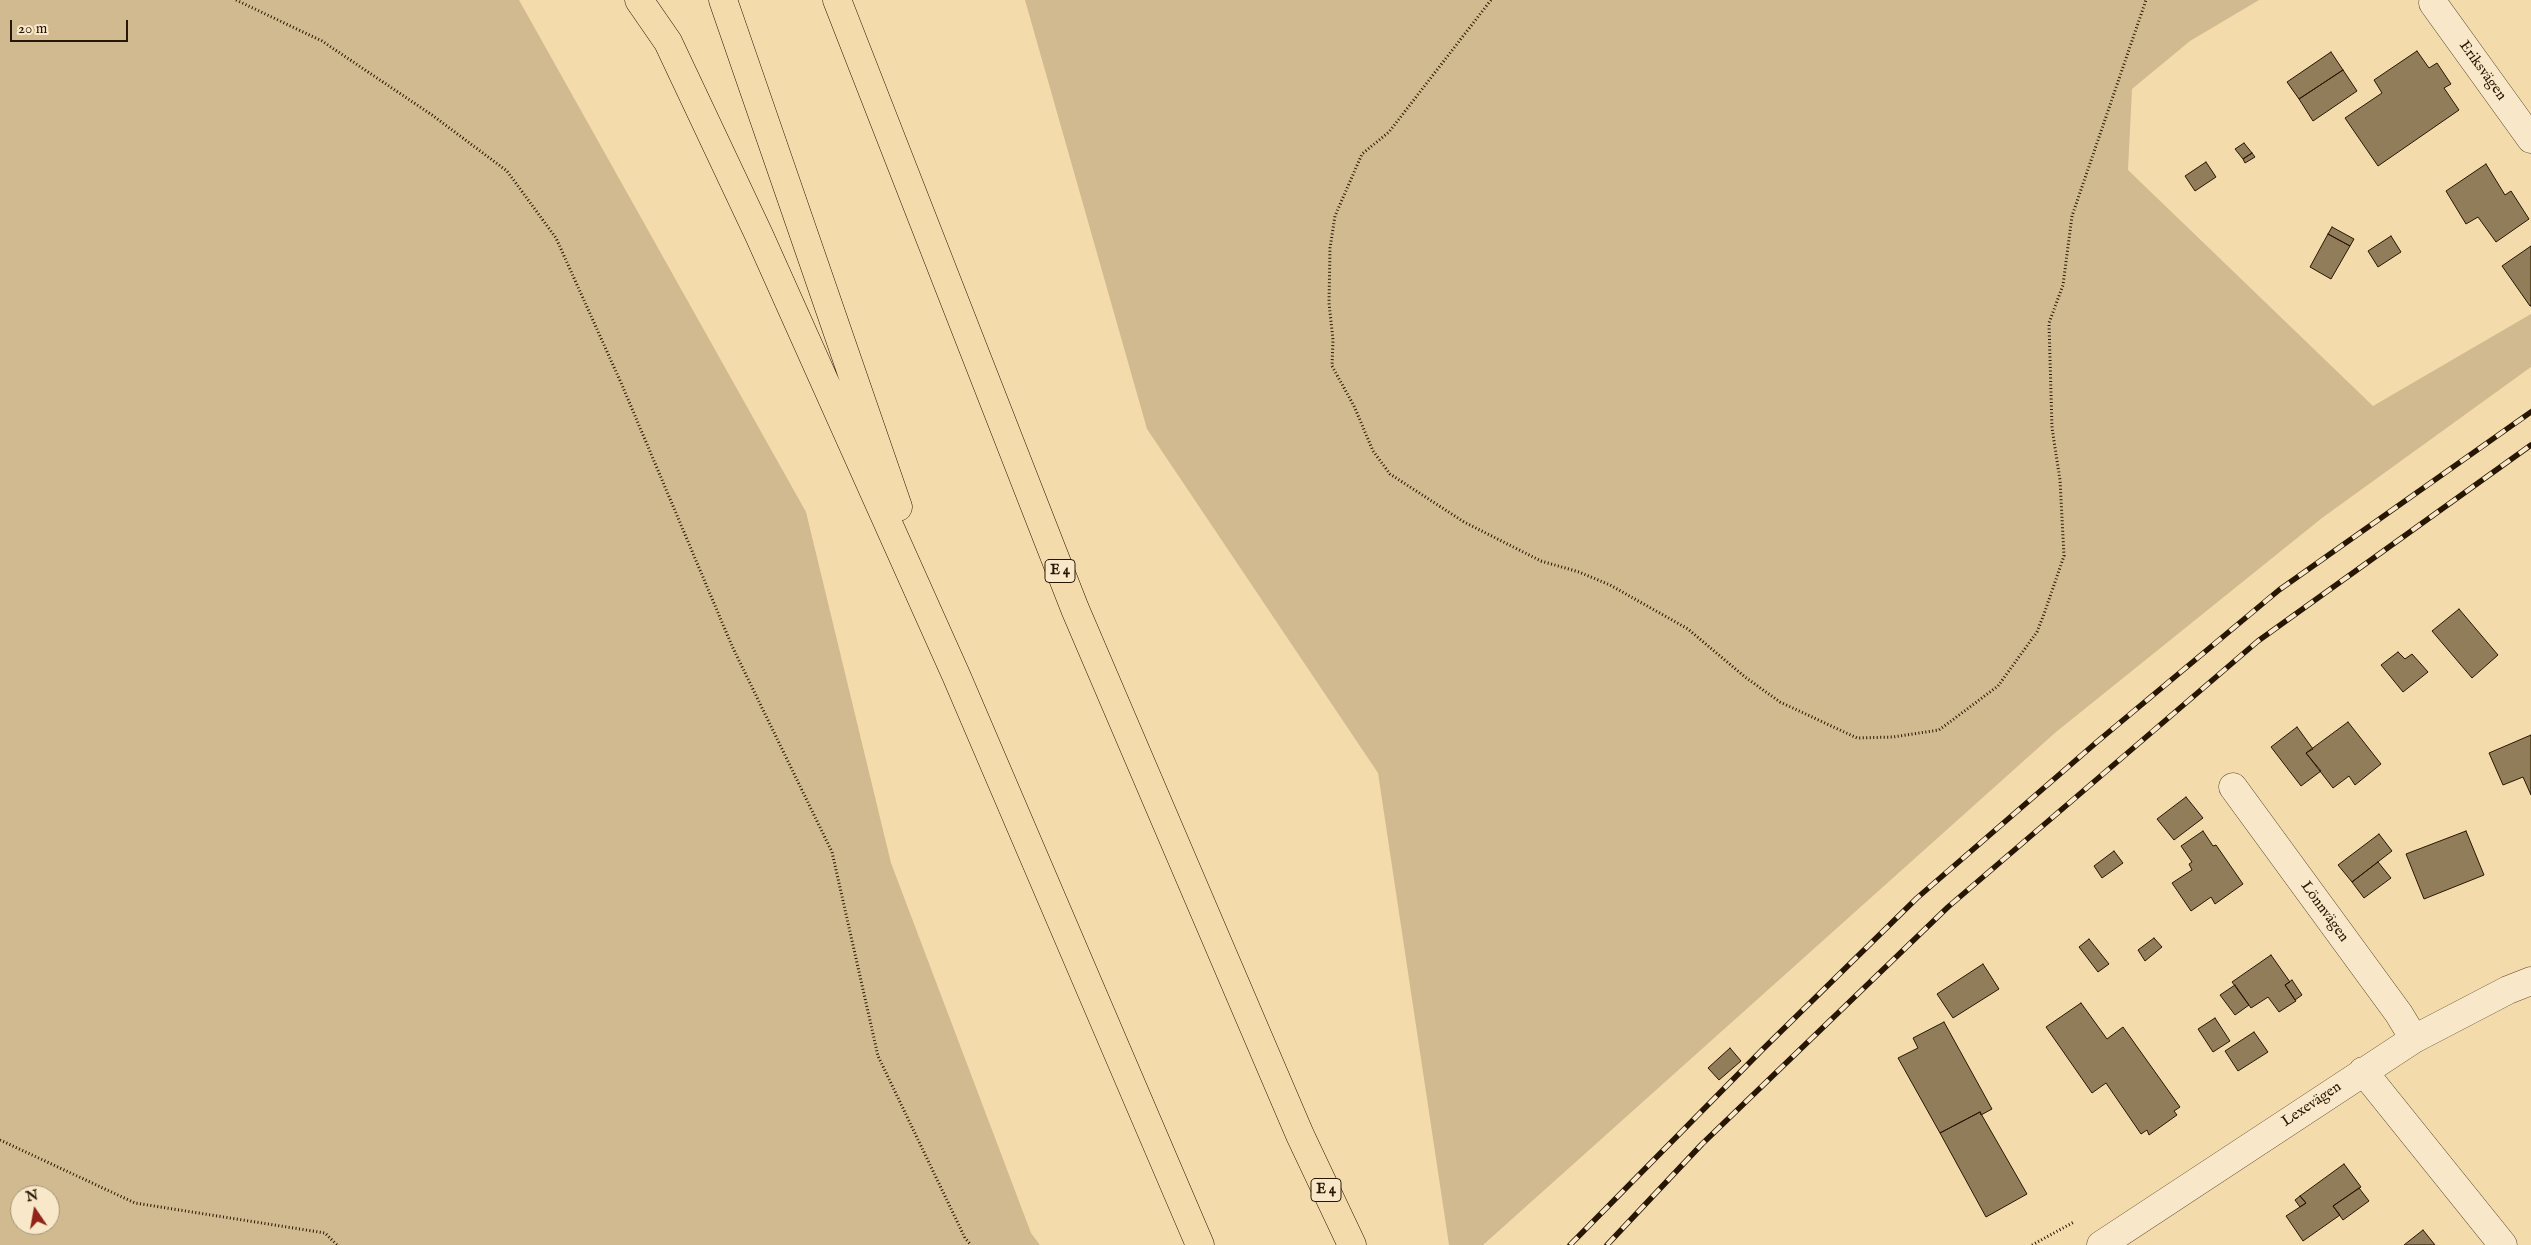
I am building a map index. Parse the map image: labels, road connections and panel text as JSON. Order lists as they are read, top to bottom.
{
  "streets": {
    "highway": ["E 4"],
    "street": ["Eriksvägen", "Lönnvägen", "Lexevägen"]
  },
  "crossings": [
    ["Lönnvägen", "Lexevägen"]
  ],
  "scale_bar": "20 m",
  "north": "top"
}
